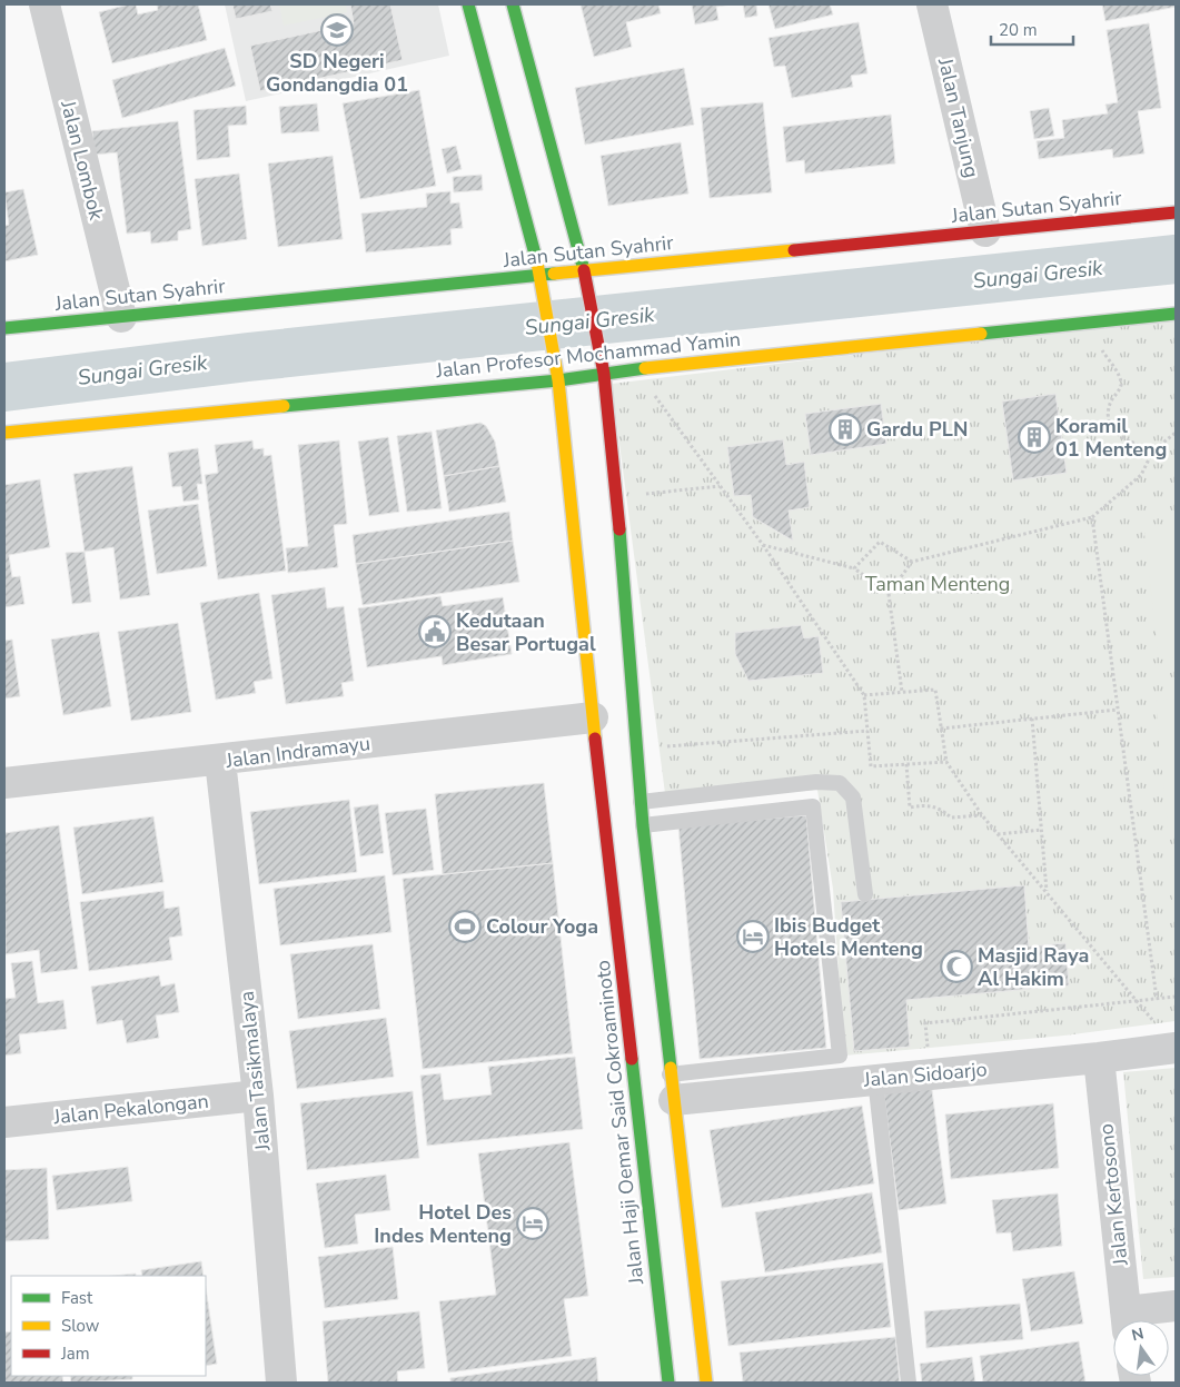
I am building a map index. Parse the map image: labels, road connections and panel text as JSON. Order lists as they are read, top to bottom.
{
  "streets": {
    "main road": ["Jalan Sutan Syahrir", "Jalan Profesor Mochammad Yamin", "Jalan Haji Oemar Said Cokroaminoto"],
    "street": [
      "Jalan Tanjung",
      "Jalan Lombok",
      "Jalan Indramayu",
      "Jalan Tasikmalaya",
      "Jalan Sidoarjo",
      "Jalan Pekalongan",
      "Jalan Kertosono"
    ]
  },
  "crossings": [
    ["Jalan Tanjung", "Jalan Sutan Syahrir"],
    ["Jalan Lombok", "Jalan Sutan Syahrir"],
    ["Jalan Sutan Syahrir", "Jalan Haji Oemar Said Cokroaminoto"],
    ["Jalan Profesor Mochammad Yamin", "Jalan Haji Oemar Said Cokroaminoto"],
    ["Jalan Indramayu", "Jalan Tasikmalaya"],
    ["Jalan Indramayu", "Jalan Haji Oemar Said Cokroaminoto"],
    ["Jalan Tasikmalaya", "Jalan Pekalongan"],
    ["Jalan Sidoarjo", "Jalan Kertosono"]
  ],
  "water": ["Sungai Gresik"],
  "parks": ["Taman Menteng"],
  "places": {
    "school or university": ["SD Negeri Gondangdia 01"],
    "building": ["Gardu PLN", "Koramil 01 Menteng"],
    "public building": ["Kedutaan Besar Portugal"],
    "sports": ["Colour Yoga"],
    "hotel": ["Ibis Budget Hotels Menteng", "Hotel Des Indes Menteng"],
    "mosque": ["Masjid Raya Al Hakim"]
  },
  "legend": ["Fast", "Slow", "Jam"],
  "scale_bar": "20 m",
  "north": "top"
}
